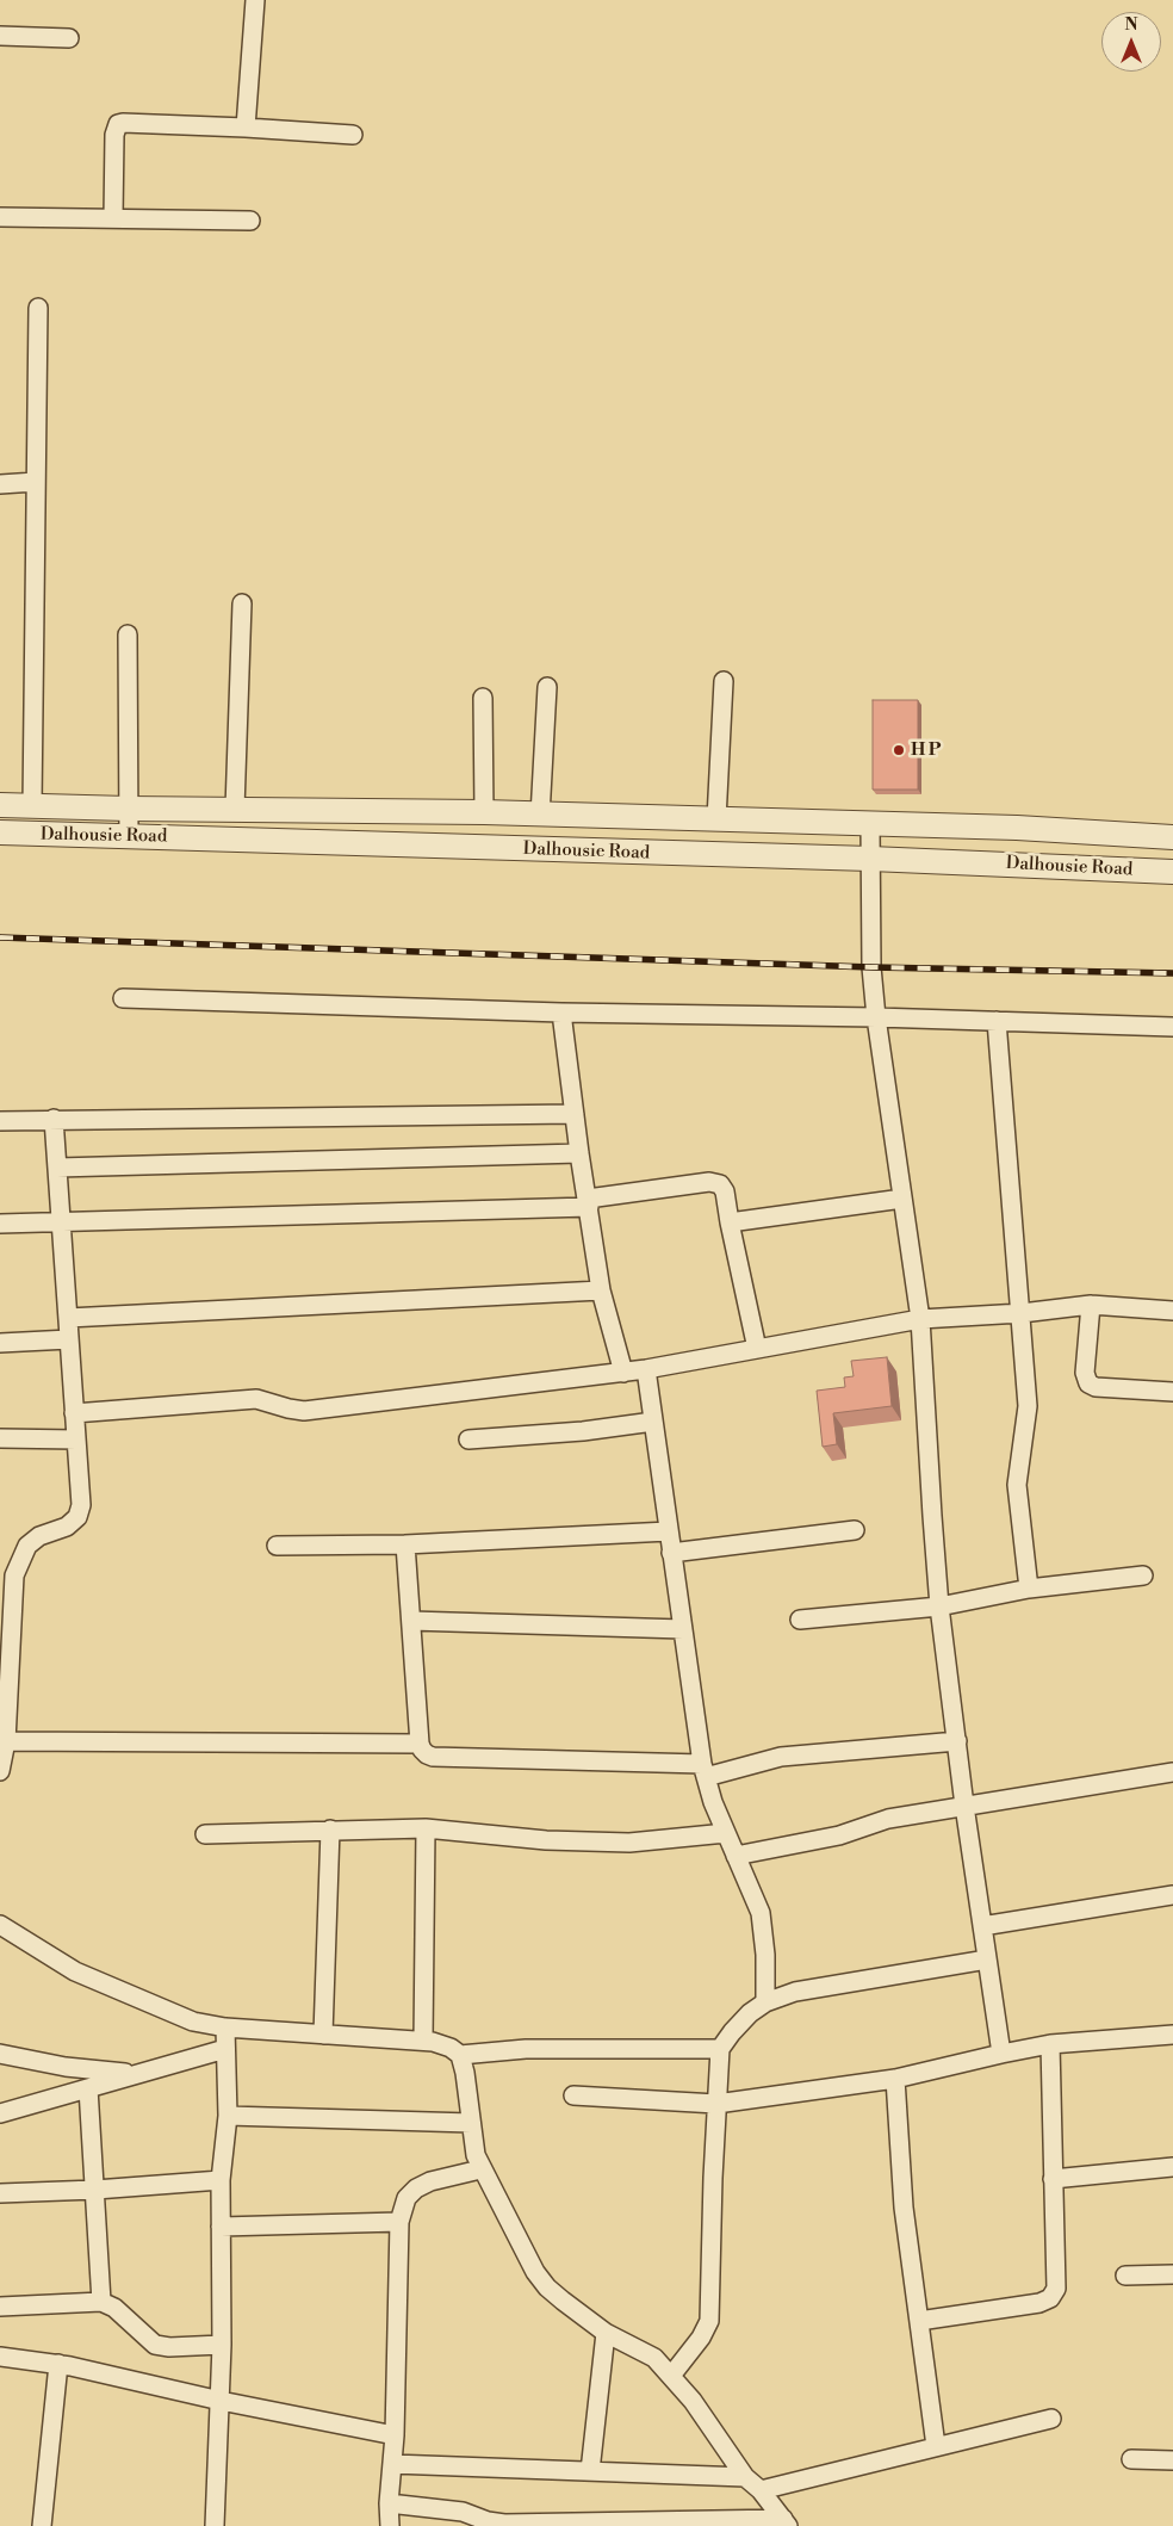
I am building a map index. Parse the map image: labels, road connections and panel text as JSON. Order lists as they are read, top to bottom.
{
  "streets": {
    "street": ["Dalhousie Road"]
  },
  "places": ["H P"],
  "north": "top"
}
